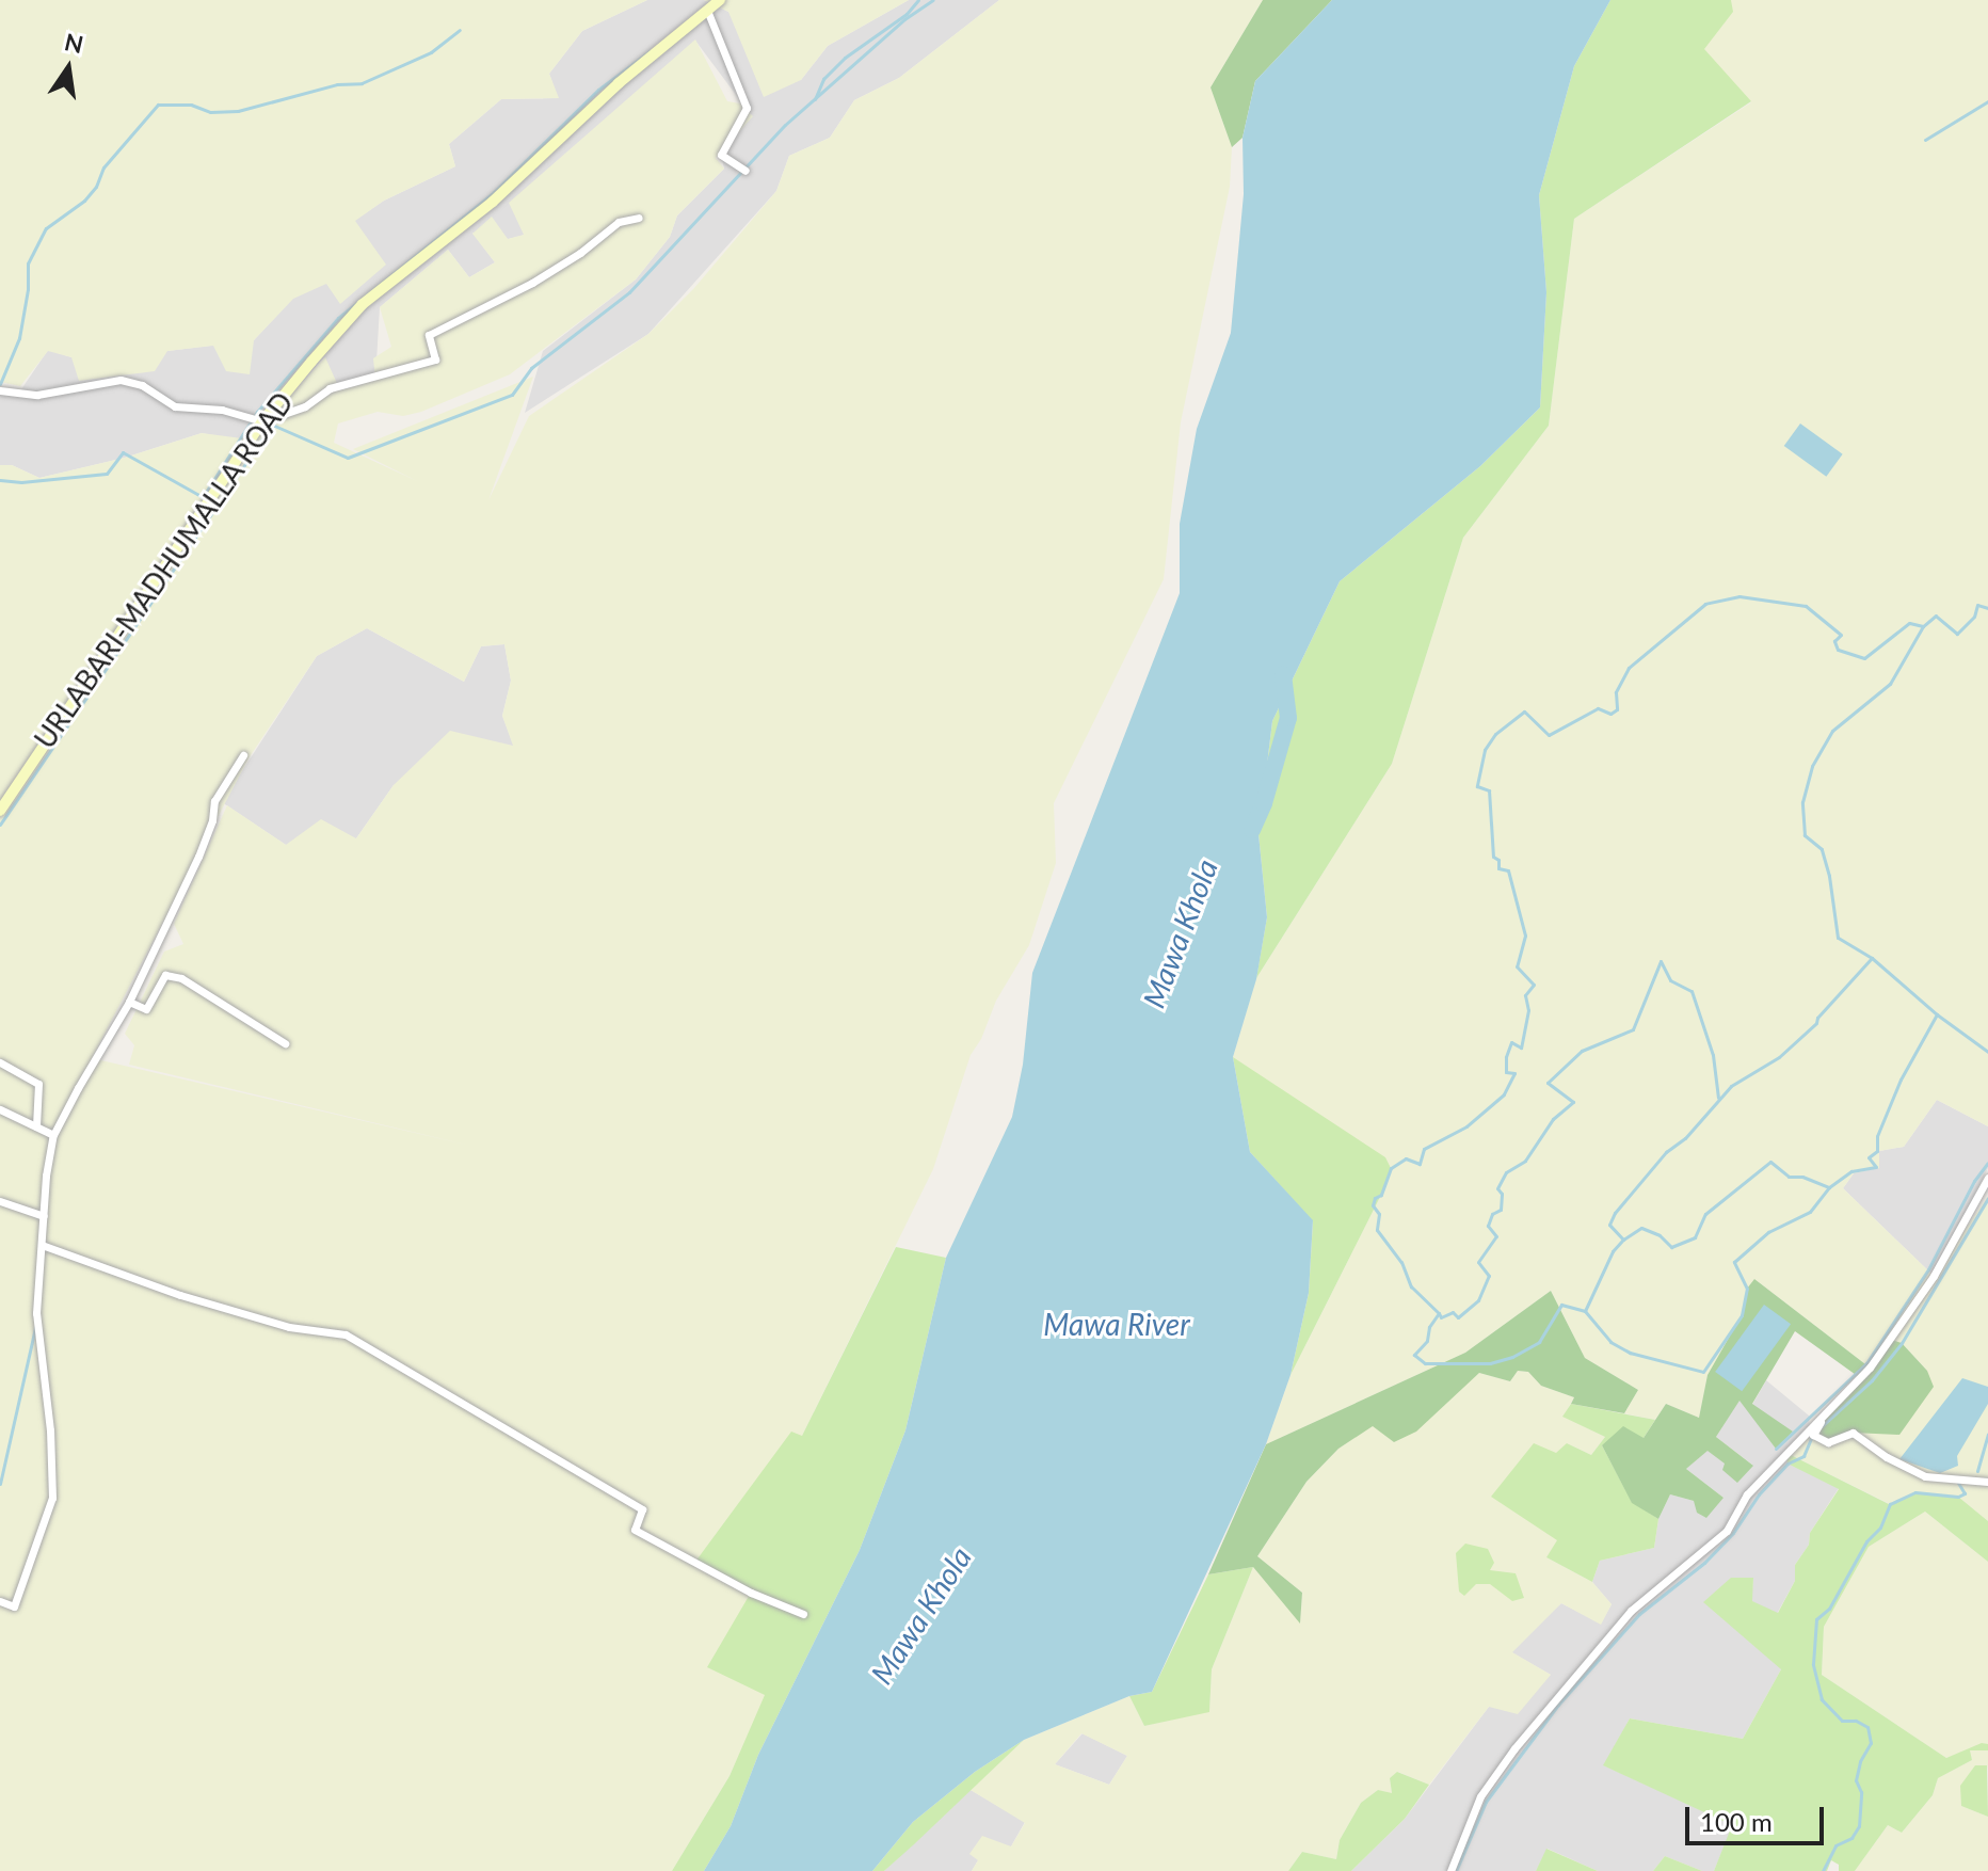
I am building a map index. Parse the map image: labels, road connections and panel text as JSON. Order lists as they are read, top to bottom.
{
  "streets": {
    "main road": ["URLABARI-MADHUMALLA ROAD"]
  },
  "water": ["Mawa Khola", "Mawa River"],
  "scale_bar": "100 m",
  "north": "top"
}
